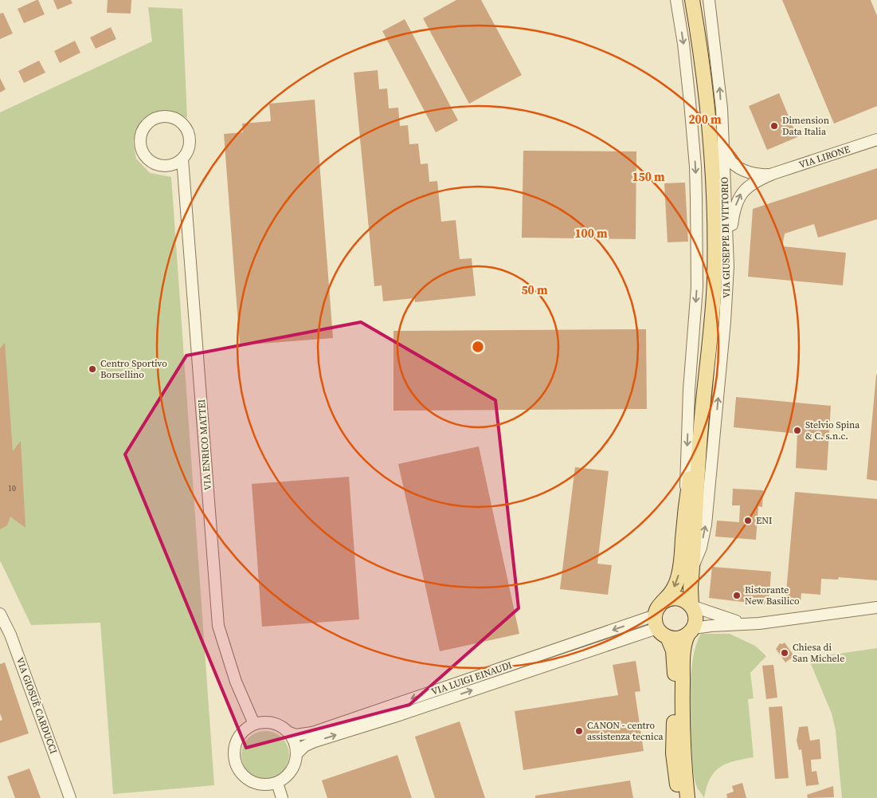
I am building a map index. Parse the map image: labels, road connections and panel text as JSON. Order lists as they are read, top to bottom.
{
  "streets": {
    "main road": ["VIA GIUSEPPE DI VITTORIO"],
    "street": [
      "VIA LIRONE",
      "VIA ENRICO MATTEI",
      "VIA LUIGI EINAUDI",
      "VIA GIOSUÈ CARDUCCI"
    ]
  },
  "crossings": [
    ["VIA LIRONE", "VIA GIUSEPPE DI VITTORIO"],
    ["VIA GIUSEPPE DI VITTORIO", "VIA LUIGI EINAUDI"],
    ["VIA ENRICO MATTEI", "VIA LUIGI EINAUDI"]
  ],
  "places": [
    "Dimension Data Italia",
    "Centro Sportivo Borsellino",
    "Stelvio Spina & C. s.n.c.",
    "ENI",
    "Ristorante New Basilico",
    "Chiesa di San Michele",
    "CANON - centro assistenza tecnica"
  ],
  "house_numbers": ["10"],
  "rings": [
    "200 m",
    "150 m",
    "100 m",
    "50 m"
  ]
}
